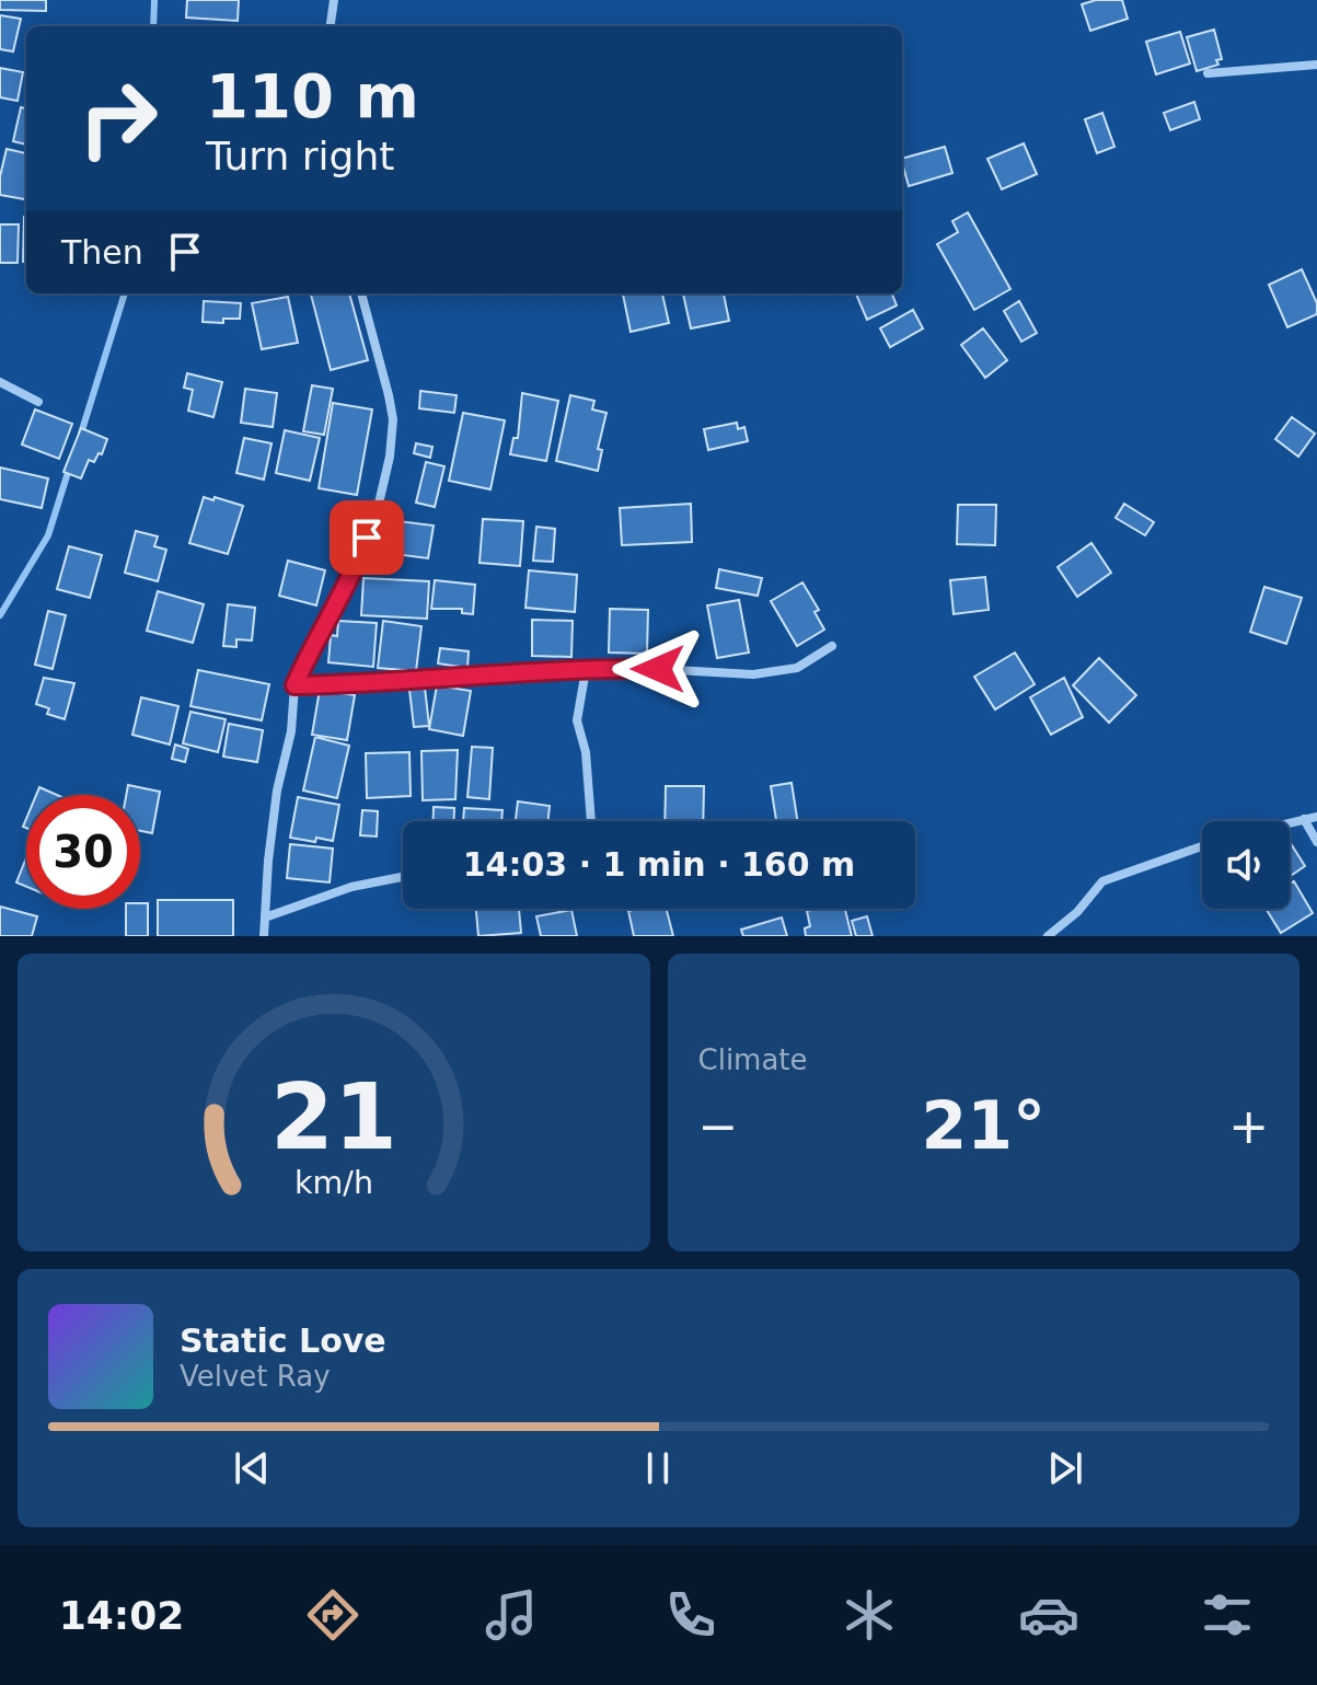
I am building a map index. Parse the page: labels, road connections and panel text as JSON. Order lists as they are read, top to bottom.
{
  "page": {
    "turn": ["110 m", "Turn right"],
    "then": "Then",
    "limit": "30",
    "trip": "14:03 · 1 min · 160 m",
    "tile": "Climate",
    "heat": ["−", "21°", "+"],
    "song": ["Static Love", "Velvet Ray"],
    "tabs": "14:02",
    "gauge": ["21", "km/h"]
  }
}
